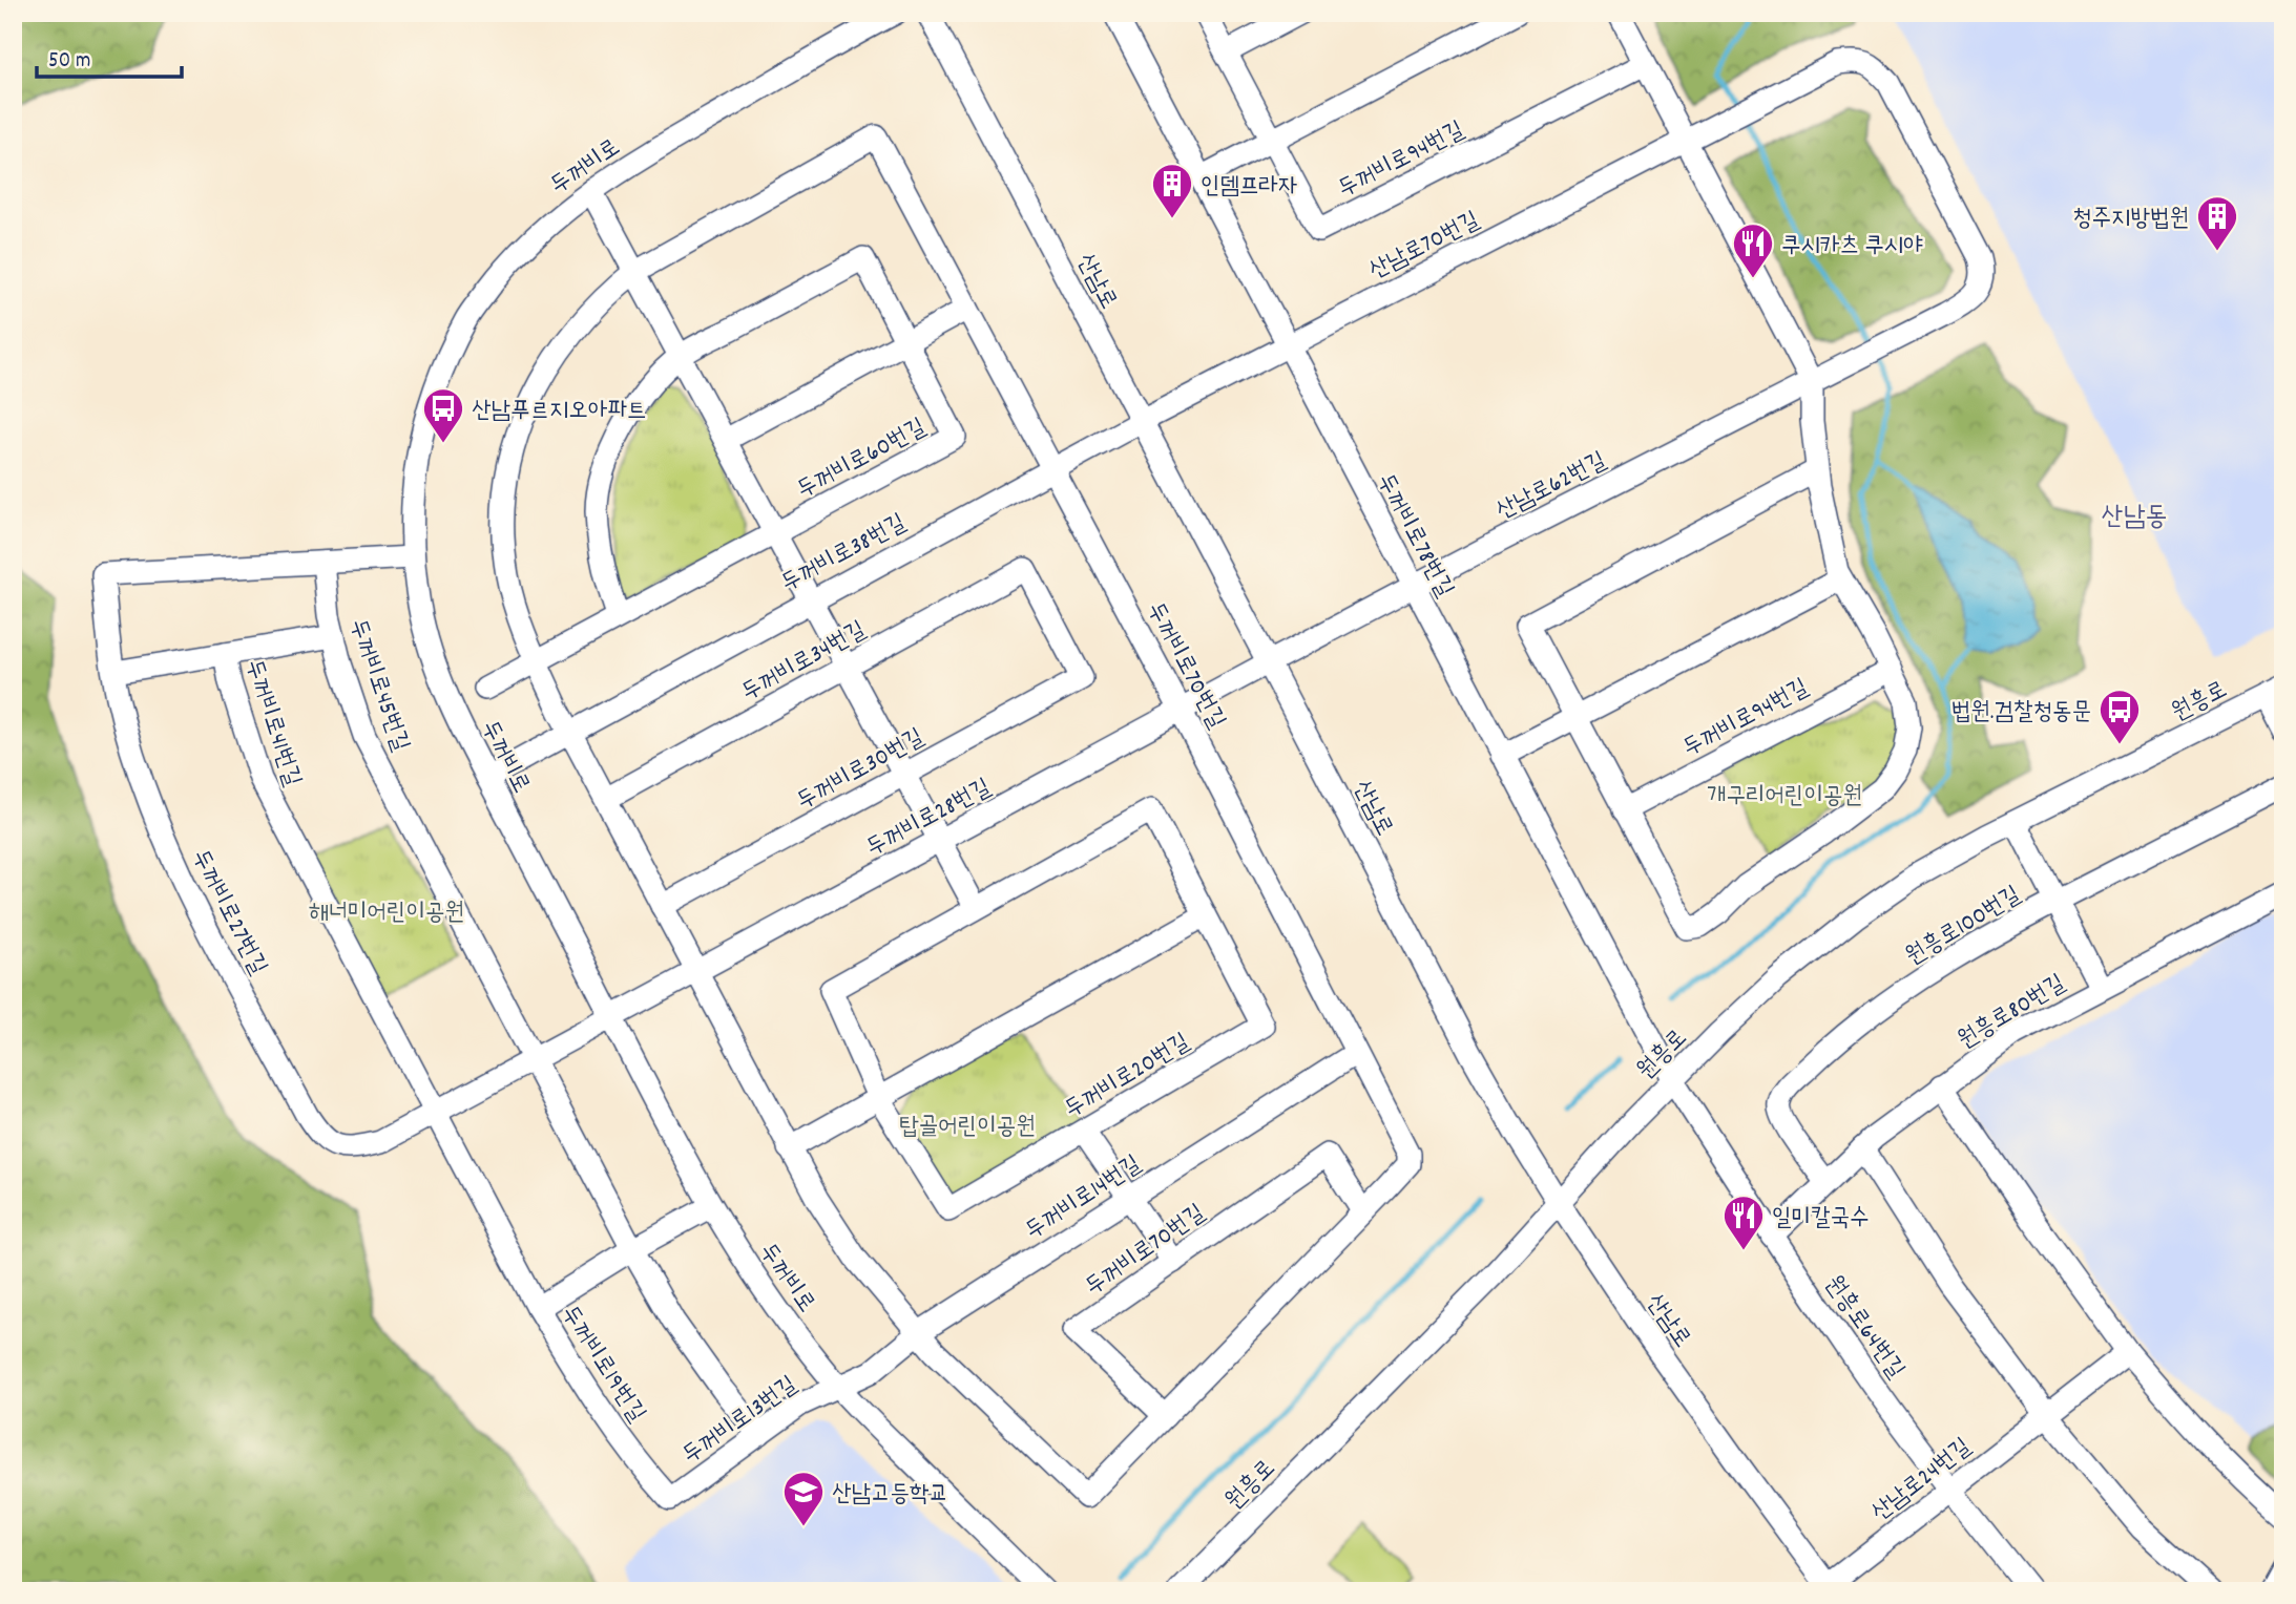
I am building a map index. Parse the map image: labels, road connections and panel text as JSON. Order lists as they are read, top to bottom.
{
  "streets": {
    "street": [
      "두꺼비로94번길",
      "두꺼비로",
      "산남로70번길",
      "산남로",
      "두꺼비로60번길",
      "산남로62번길",
      "두꺼비로78번길",
      "두꺼비로38번길",
      "두꺼비로34번길",
      "두꺼비로70번길",
      "두꺼비로45번길",
      "원흥로",
      "두꺼비로41번길",
      "두꺼비로30번길",
      "두꺼비로28번길",
      "두꺼비로27번길",
      "원흥로100번길",
      "원흥로80번길",
      "두꺼비로20번길",
      "두꺼비로14번길",
      "원흥로64번길",
      "두꺼비로19번길",
      "두꺼비로13번길",
      "산남로24번길"
    ]
  },
  "crossings": [
    ["두꺼비로", "두꺼비로38번길"],
    ["두꺼비로", "두꺼비로28번길"],
    ["두꺼비로", "두꺼비로27번길"],
    ["두꺼비로", "두꺼비로14번길"],
    ["두꺼비로", "두꺼비로19번길"],
    ["두꺼비로", "두꺼비로13번길"],
    ["산남로70번길", "산남로"],
    ["산남로70번길", "산남로62번길"],
    ["산남로70번길", "두꺼비로78번길"],
    ["산남로70번길", "두꺼비로38번길"],
    ["산남로", "산남로62번길"],
    ["산남로", "두꺼비로38번길"],
    ["산남로", "원흥로"],
    ["산남로", "두꺼비로28번길"],
    ["산남로", "산남로24번길"],
    ["산남로62번길", "두꺼비로78번길"],
    ["산남로62번길", "두꺼비로28번길"],
    ["두꺼비로78번길", "원흥로"],
    ["두꺼비로78번길", "원흥로64번길"],
    ["두꺼비로38번길", "두꺼비로70번길"],
    ["두꺼비로34번길", "두꺼비로30번길"],
    ["두꺼비로70번길", "두꺼비로28번길"],
    ["두꺼비로70번길", "두꺼비로14번길"],
    ["두꺼비로45번길", "두꺼비로41번길"],
    ["두꺼비로45번길", "두꺼비로27번길"],
    ["원흥로", "원흥로80번길"],
    ["원흥로", "원흥로64번길"],
    ["두꺼비로41번길", "두꺼비로27번길"],
    ["두꺼비로28번길", "두꺼비로27번길"],
    ["원흥로100번길", "원흥로80번길"],
    ["원흥로80번길", "원흥로64번길"],
    ["두꺼비로14번길", "두꺼비로13번길"],
    ["원흥로64번길", "산남로24번길"],
    ["두꺼비로19번길", "두꺼비로13번길"]
  ],
  "districts": ["산남동"],
  "parks": ["개구리어린이공원", "해너미어린이공원", "탑골어린이공원"],
  "places": {
    "building": ["인뎀프라자", "청주지방법원"],
    "restaurant": ["쿠시카츠 쿠시야", "일미칼국수"],
    "bus stop": ["산남푸르지오아파트", "법원.검찰청동문"],
    "school or university": ["산남고등학교"]
  },
  "scale_bar": "50 m"
}
